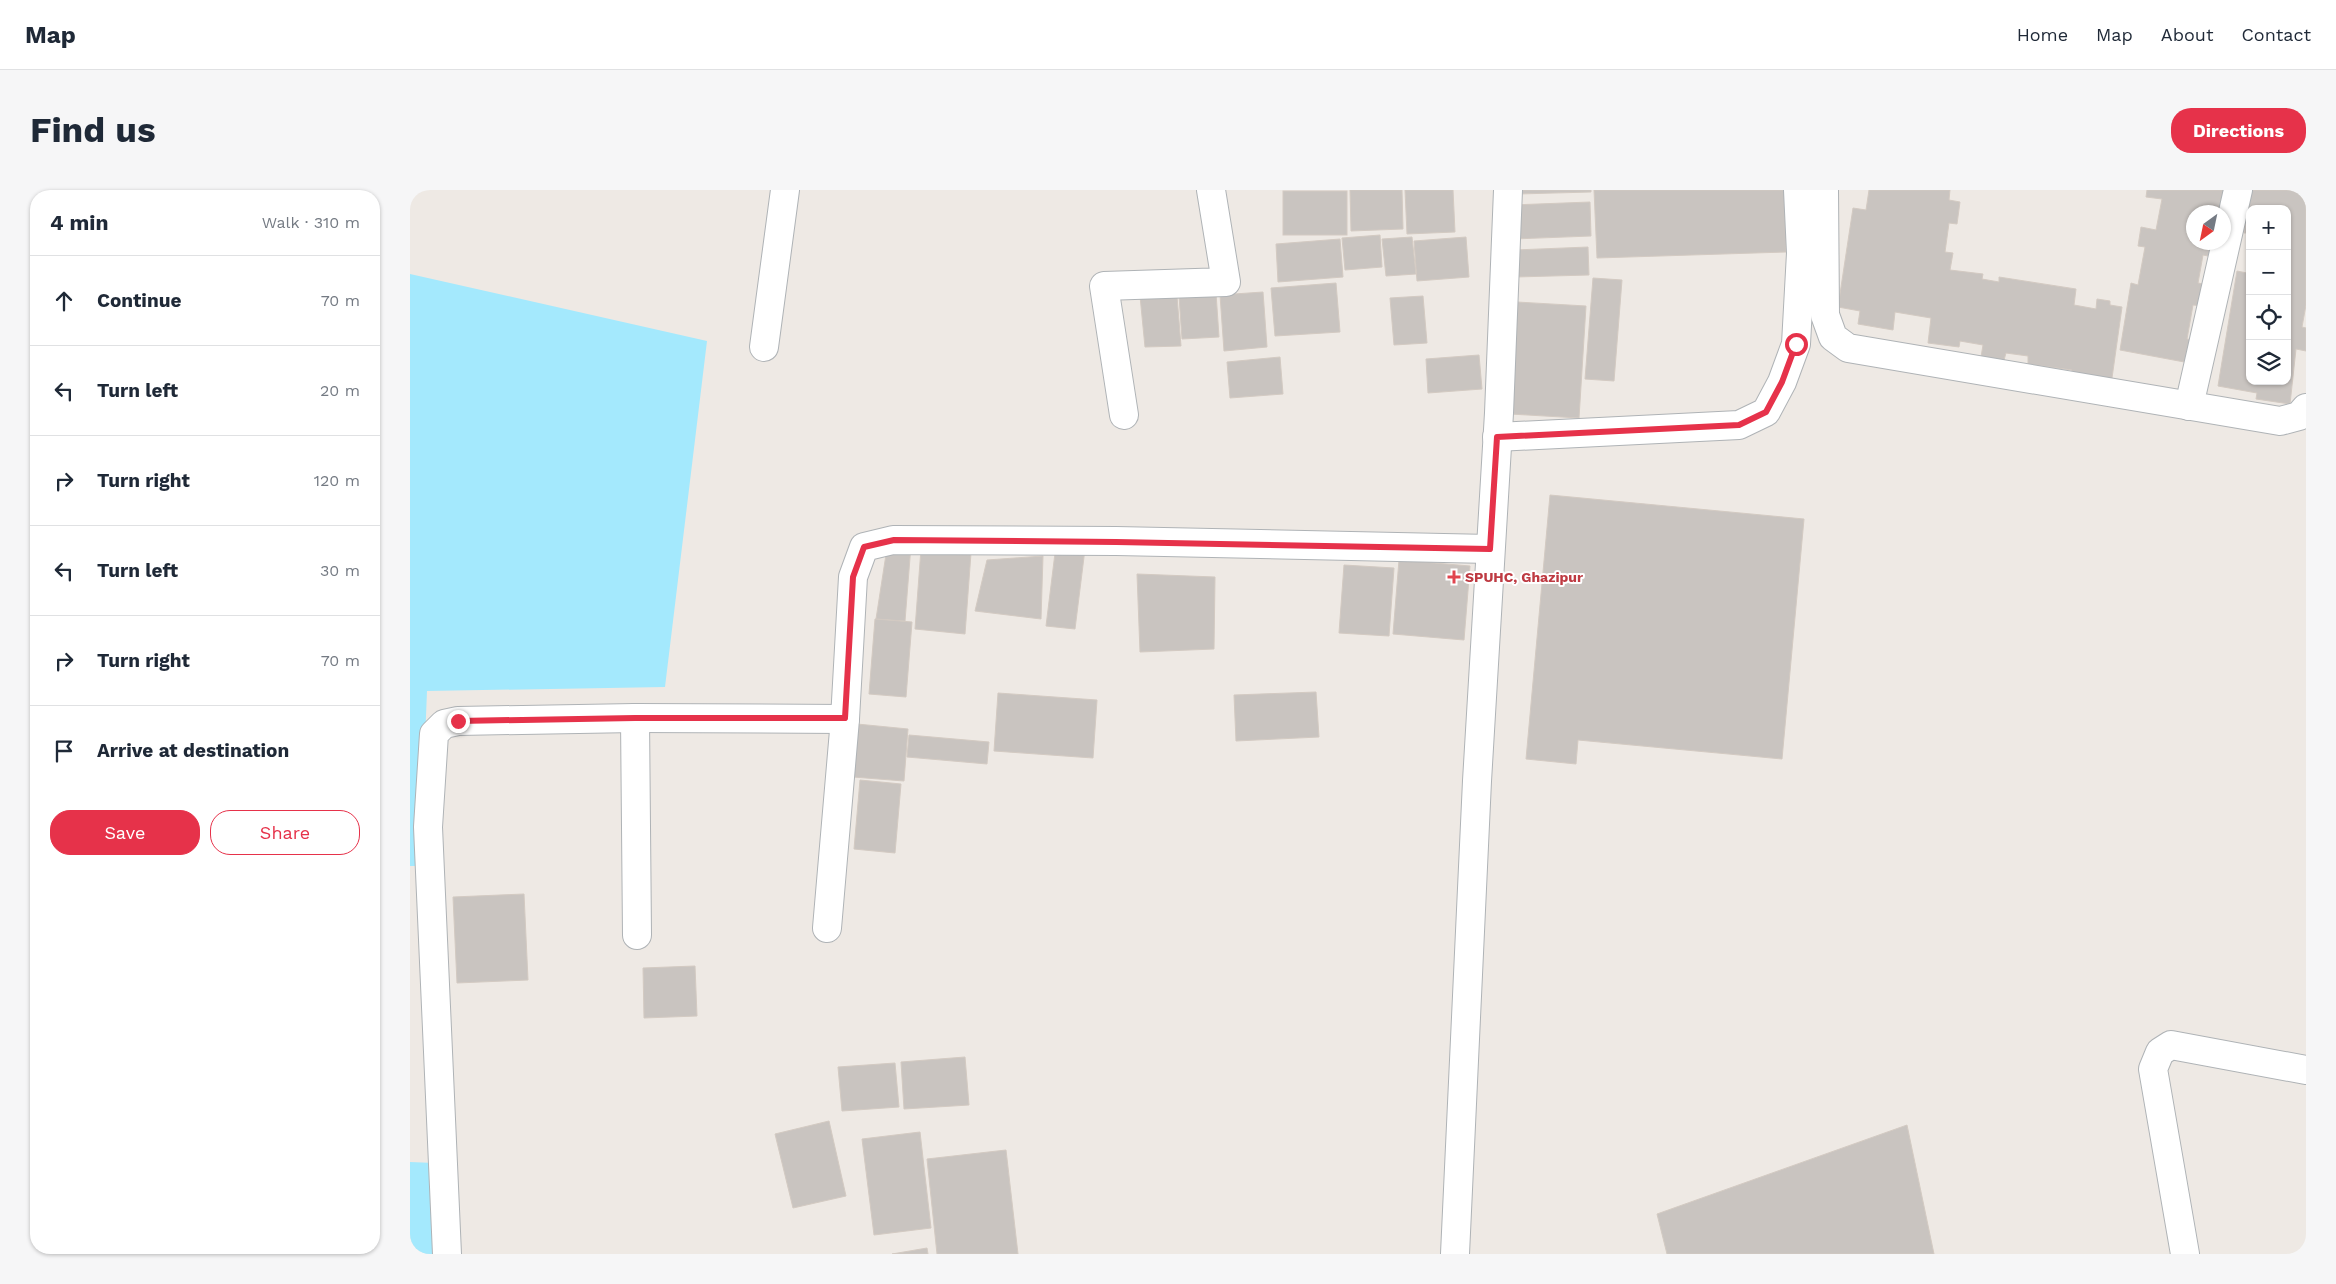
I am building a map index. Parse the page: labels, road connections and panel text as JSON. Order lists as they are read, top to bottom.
{
  "places": {
    "health": ["SPUHC, Ghazipur"]
  },
  "north": "bottom left",
  "page": {
    "header": "Map",
    "nav": [
      "Home",
      "Map",
      "About",
      "Contact"
    ],
    "buttons": [
      "Directions",
      ["Save", "Share"]
    ],
    "title": "Find us",
    "heading": ["4 min", "Walk · 310 m"],
    "map_buttons": ["+", "−"],
    "list": [
      ["Continue", "70 m"],
      ["Turn left", "20 m"],
      ["Turn right", "120 m"],
      ["Turn left", "30 m"],
      ["Turn right", "70 m"],
      "Arrive at destination"
    ]
  }
}
